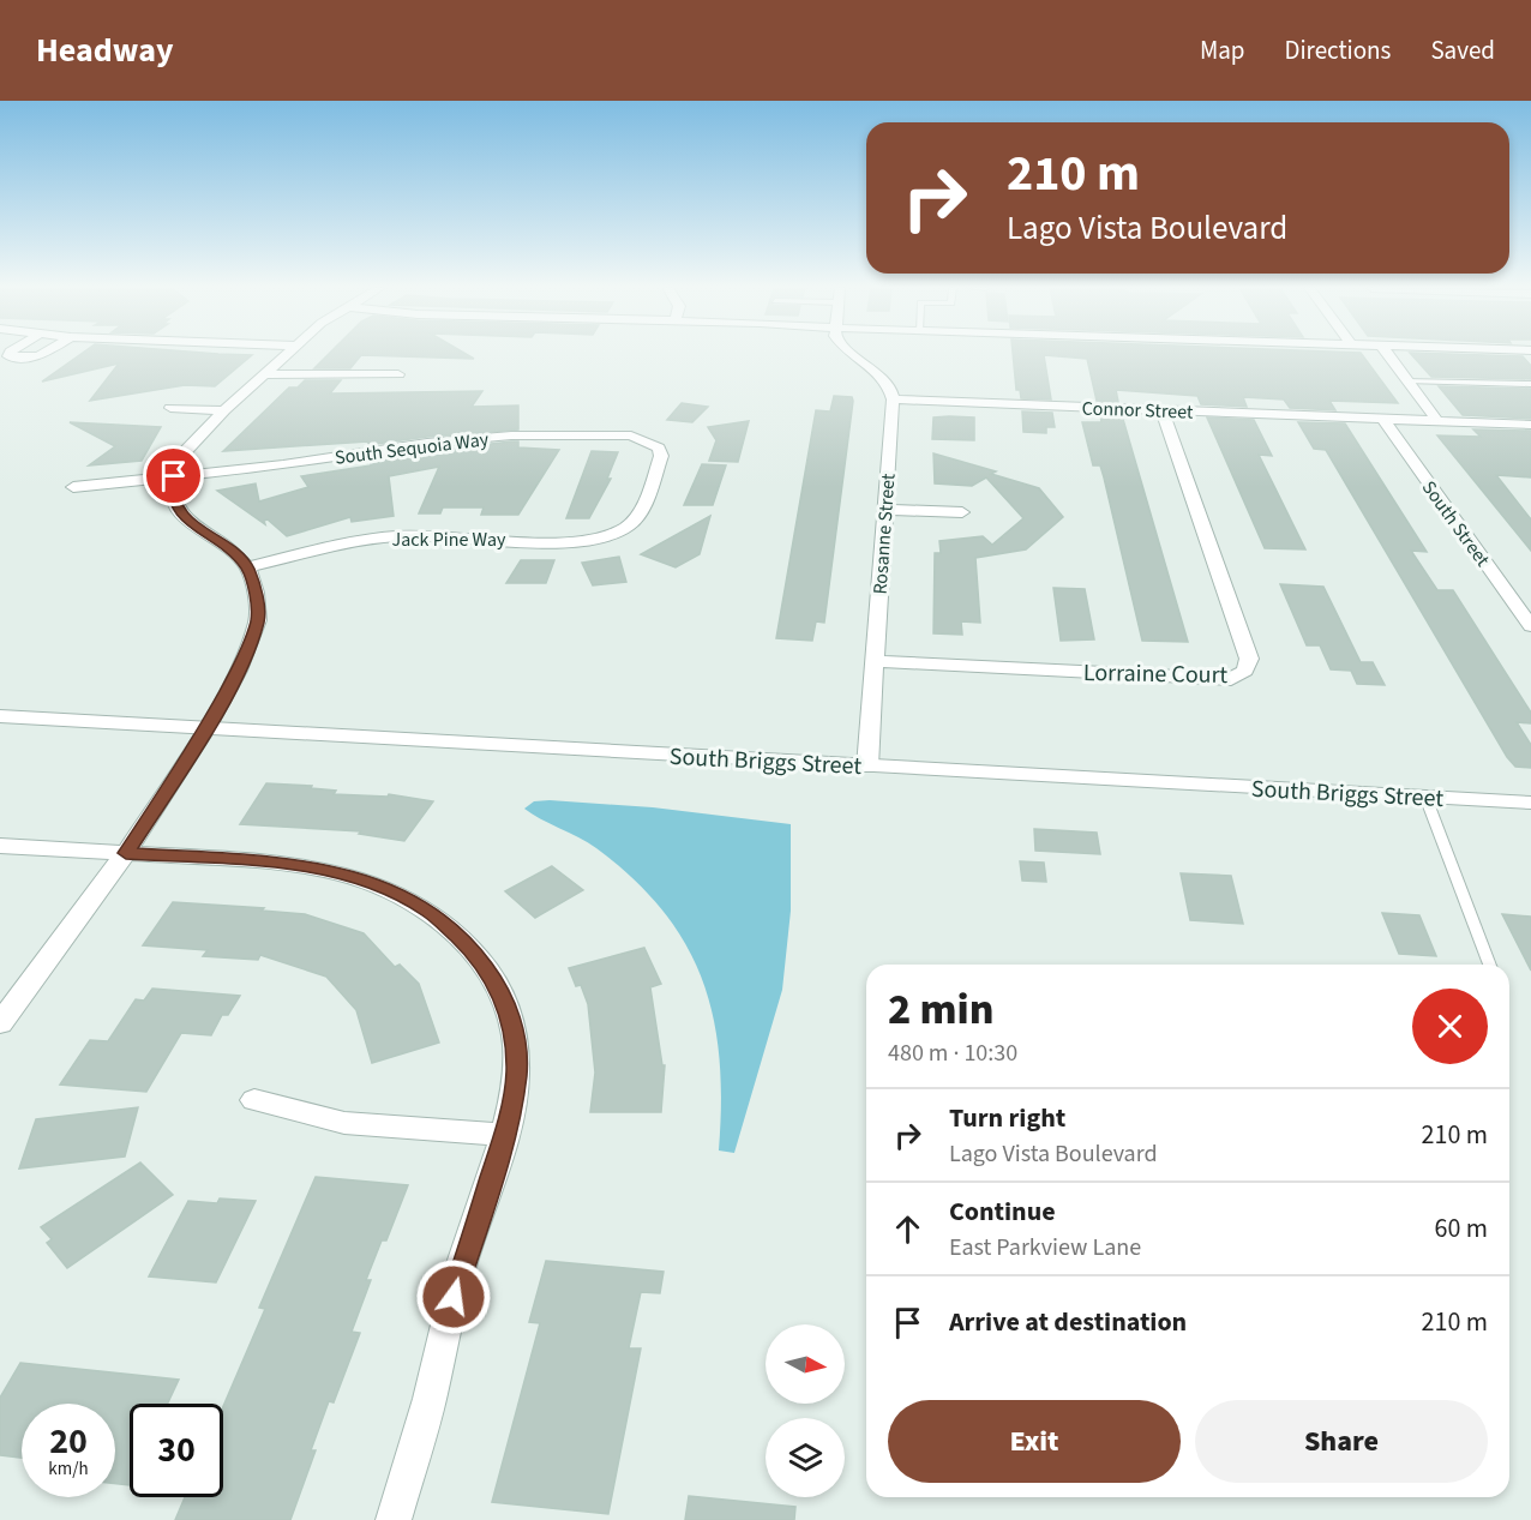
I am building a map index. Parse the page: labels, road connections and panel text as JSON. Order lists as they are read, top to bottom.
{
  "streets": {
    "street": [
      "Connor Street",
      "South Sequoia Way",
      "South Street",
      "Rosanne Street",
      "Jack Pine Way",
      "Lorraine Court",
      "South Briggs Street"
    ]
  },
  "crossings": [
    ["Connor Street", "South Street"],
    ["Connor Street", "Rosanne Street"],
    ["Connor Street", "Lorraine Court"],
    ["South Sequoia Way", "Jack Pine Way"],
    ["Rosanne Street", "Lorraine Court"],
    ["Rosanne Street", "South Briggs Street"]
  ],
  "north": "right",
  "page": {
    "header": "Headway",
    "nav": ["Map", "Directions", "Saved"],
    "turn": ["210 m", "Lago Vista Boulevard"],
    "heading": ["2 min", "480 m · 10:30"],
    "list": [
      {
        "name": "Turn right",
        "note": "Lago Vista Boulevard",
        "value": "210 m"
      },
      {
        "name": "Continue",
        "note": "East Parkview Lane",
        "value": "60 m"
      },
      {
        "name": "Arrive at destination",
        "value": "210 m"
      }
    ],
    "buttons": ["Exit", "Share"],
    "speed": "20 km/h",
    "limit": "30"
  }
}
